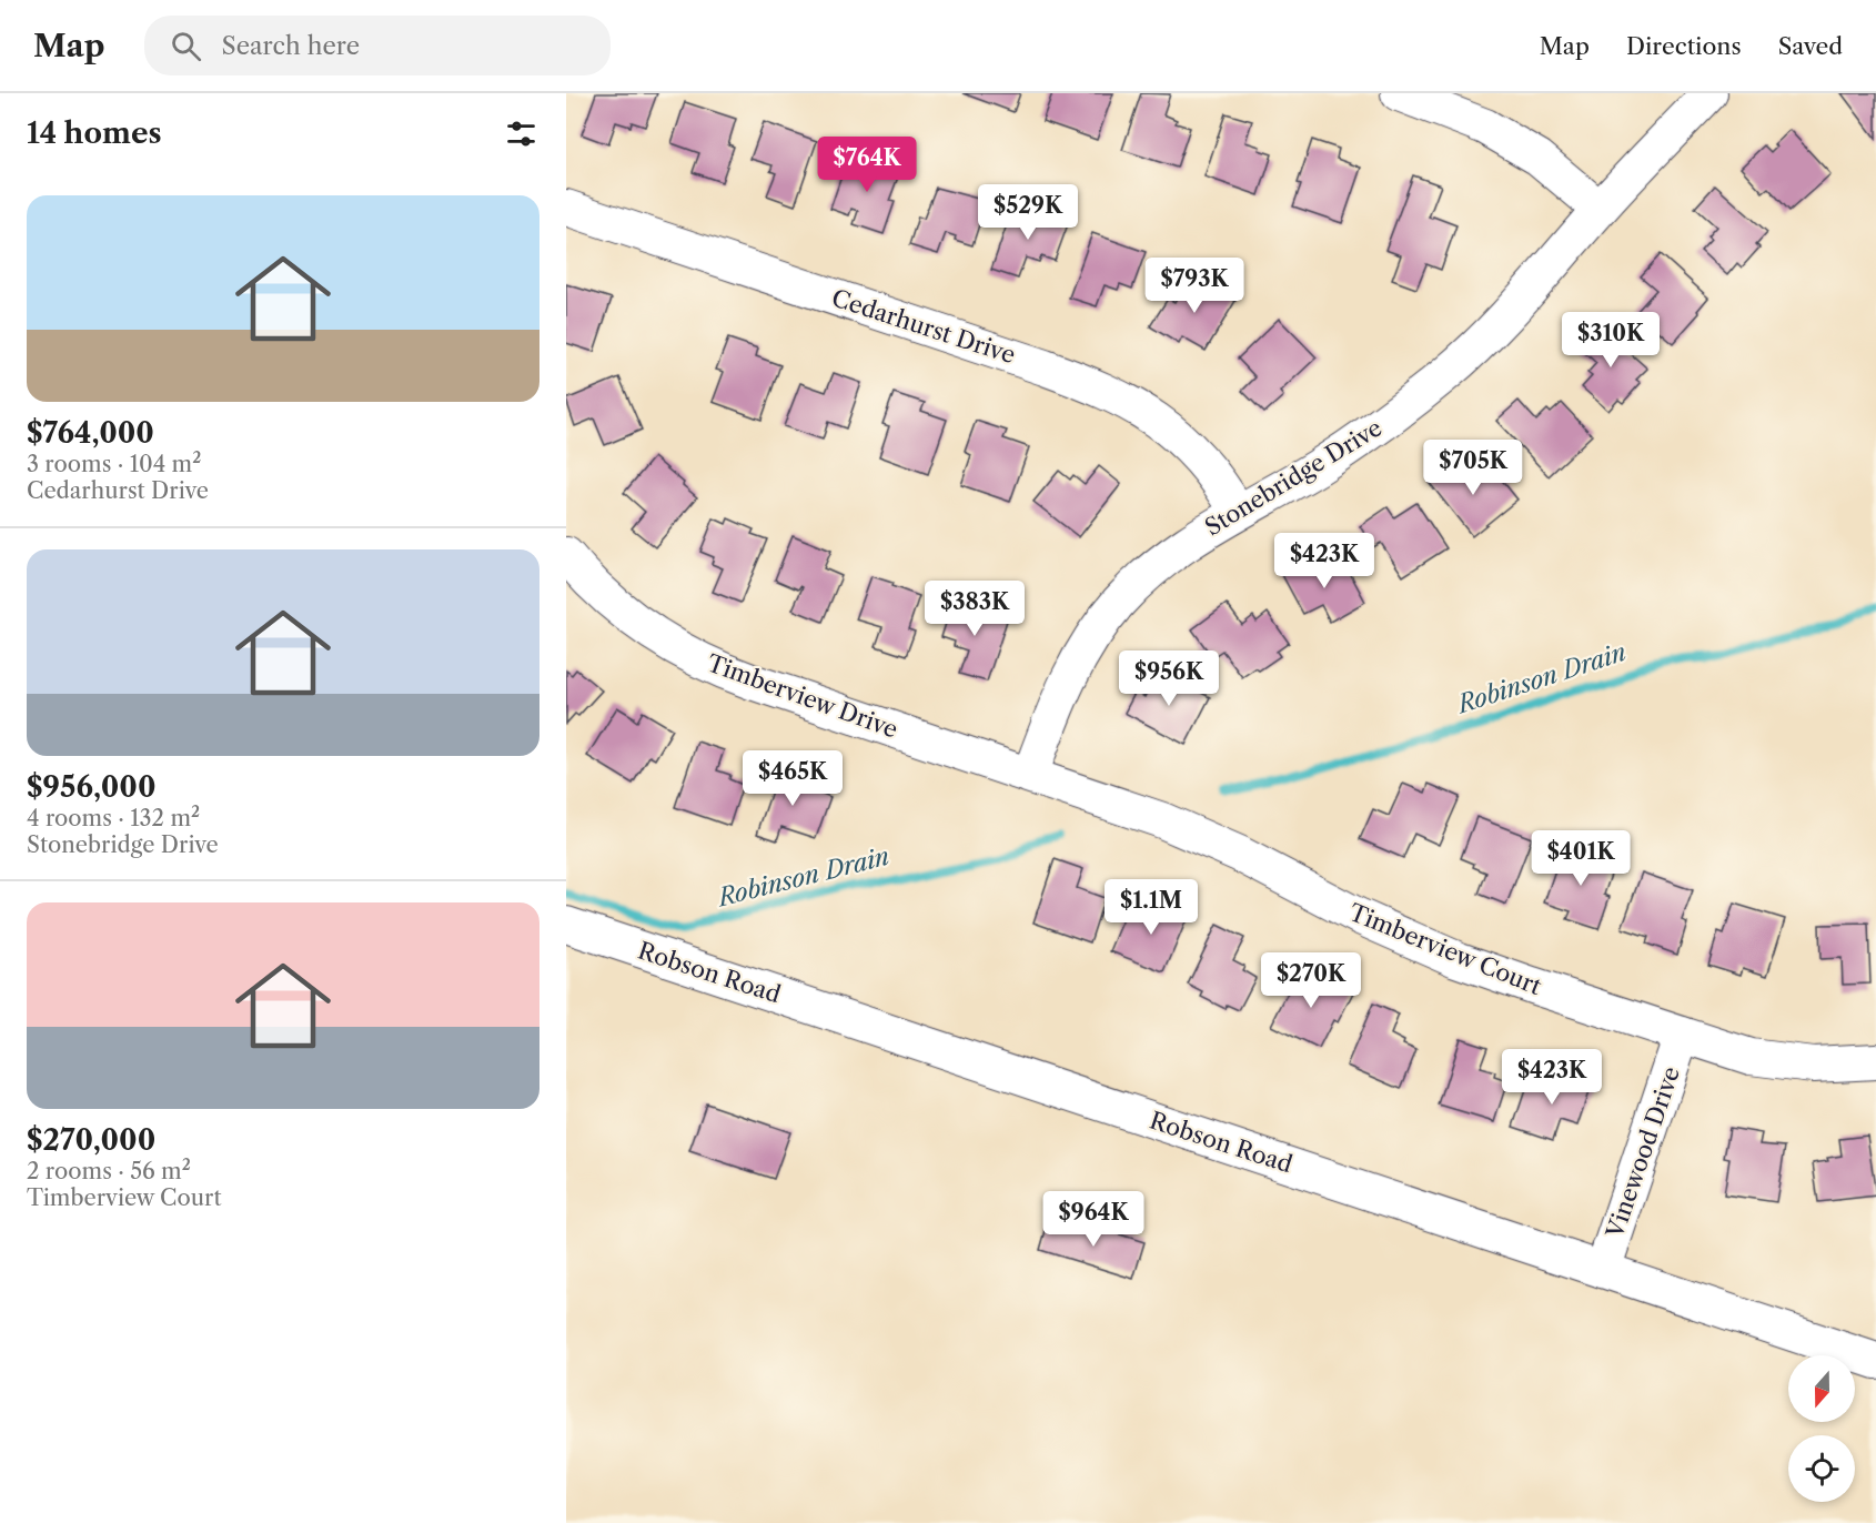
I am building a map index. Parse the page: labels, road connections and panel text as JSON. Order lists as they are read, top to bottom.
{
  "streets": {
    "street": [
      "Cedarhurst Drive",
      "Stonebridge Drive",
      "Timberview Drive",
      "Timberview Court",
      "Robson Road",
      "Vinewood Drive"
    ]
  },
  "crossings": [
    ["Cedarhurst Drive", "Stonebridge Drive"],
    ["Stonebridge Drive", "Timberview Drive"],
    ["Stonebridge Drive", "Timberview Court"],
    ["Timberview Drive", "Timberview Court"],
    ["Timberview Court", "Vinewood Drive"],
    ["Robson Road", "Vinewood Drive"]
  ],
  "water": ["Robinson Drain"],
  "north": "bottom",
  "page": {
    "header": "Map",
    "search": "Search here",
    "nav": ["Map", "Directions", "Saved"],
    "heading": "14 homes",
    "price": [
      "$764K",
      "$529K",
      "$793K",
      "$310K",
      "$705K",
      "$423K",
      "$383K",
      "$956K",
      "$465K",
      "$401K",
      "$1.1M",
      "$270K",
      "$423K",
      "$964K"
    ],
    "list": [
      {
        "name": "$764,000",
        "note": "3 rooms · 104 m² · Cedarhurst Drive"
      },
      {
        "name": "$956,000",
        "note": "4 rooms · 132 m² · Stonebridge Drive"
      },
      {
        "name": "$270,000",
        "note": "2 rooms · 56 m² · Timberview Court"
      }
    ]
  }
}
